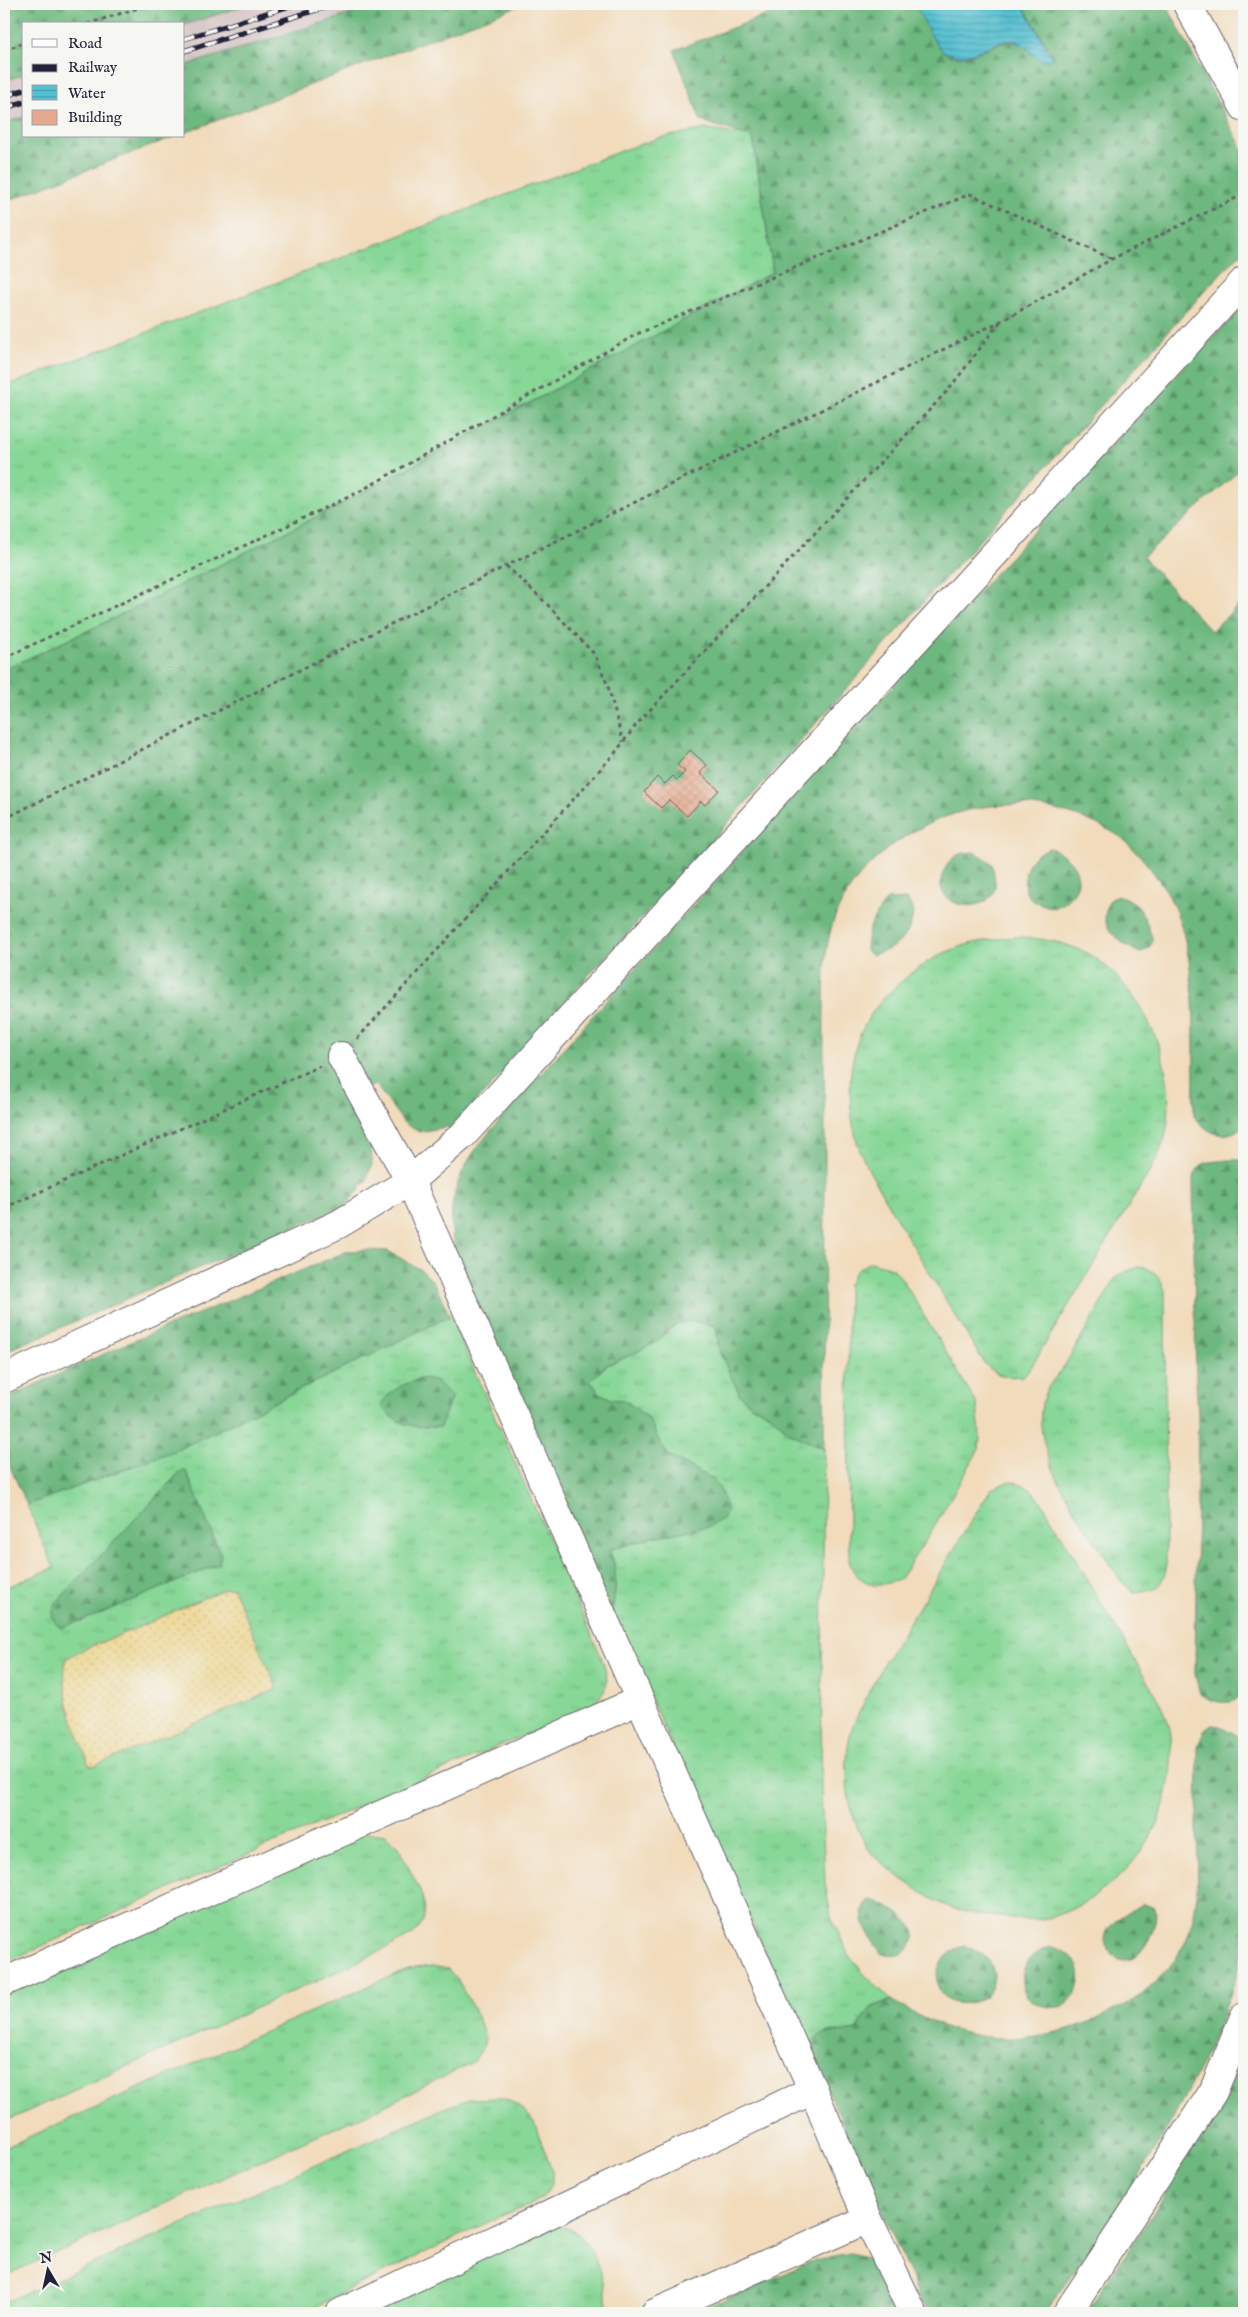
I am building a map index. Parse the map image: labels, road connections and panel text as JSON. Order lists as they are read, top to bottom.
{
  "legend": [
    "Road",
    "Railway",
    "Water",
    "Building"
  ],
  "north": "top"
}
